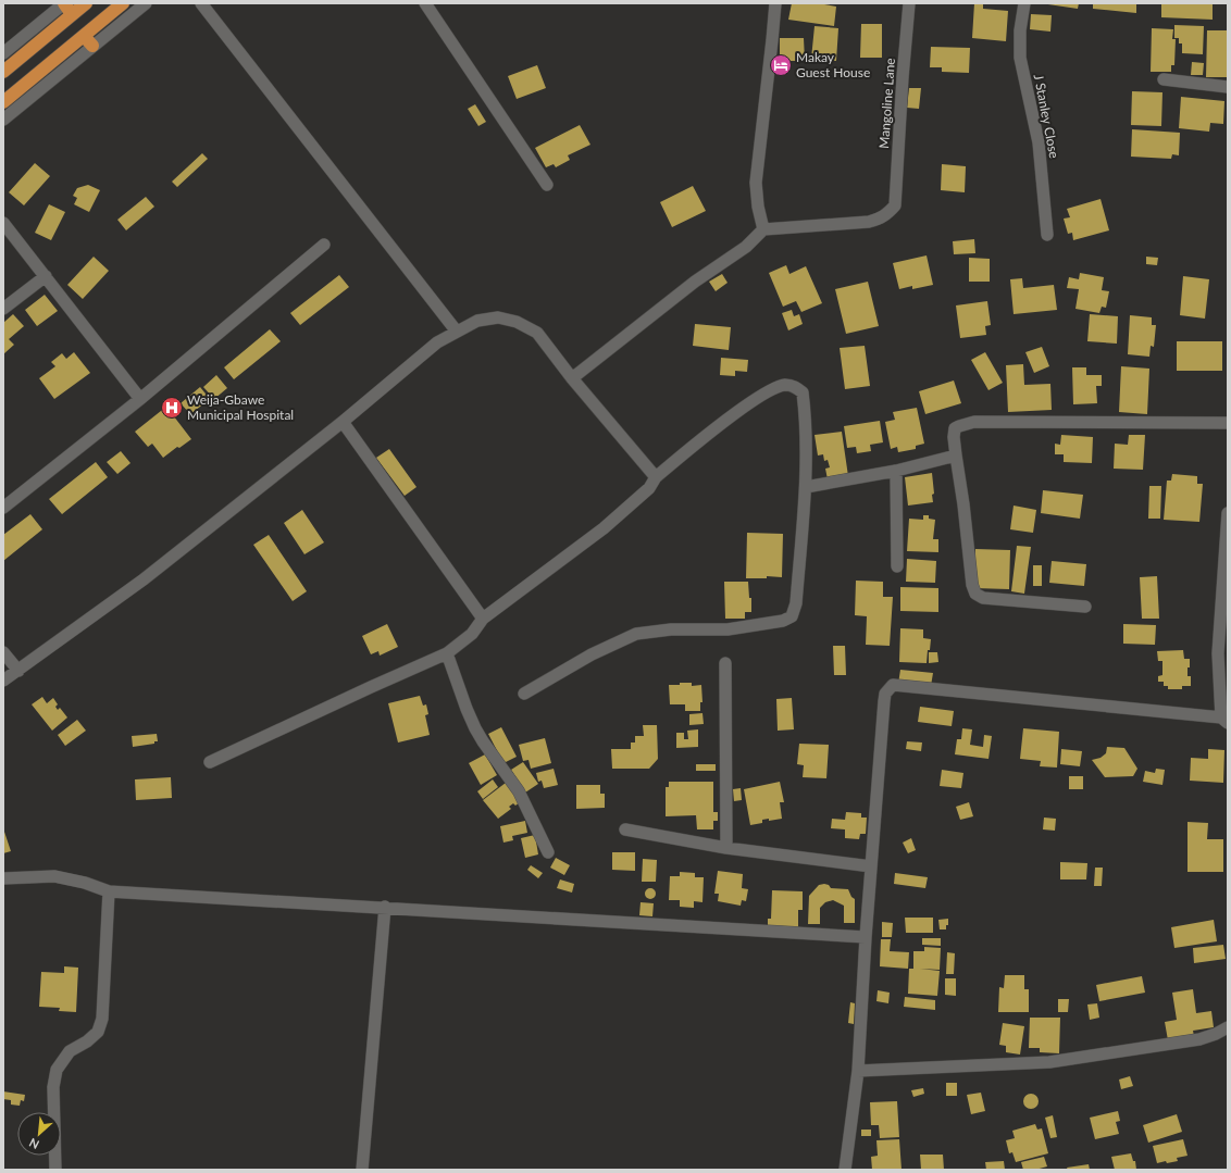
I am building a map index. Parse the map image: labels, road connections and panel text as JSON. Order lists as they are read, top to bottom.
{
  "streets": {
    "street": ["Mangoline Lane", "J Stanley Close"]
  },
  "places": {
    "hotel": ["Makay Guest House"],
    "hospital": ["Weija-Gbawe Municipal Hospital"]
  },
  "north": "bottom left"
}
